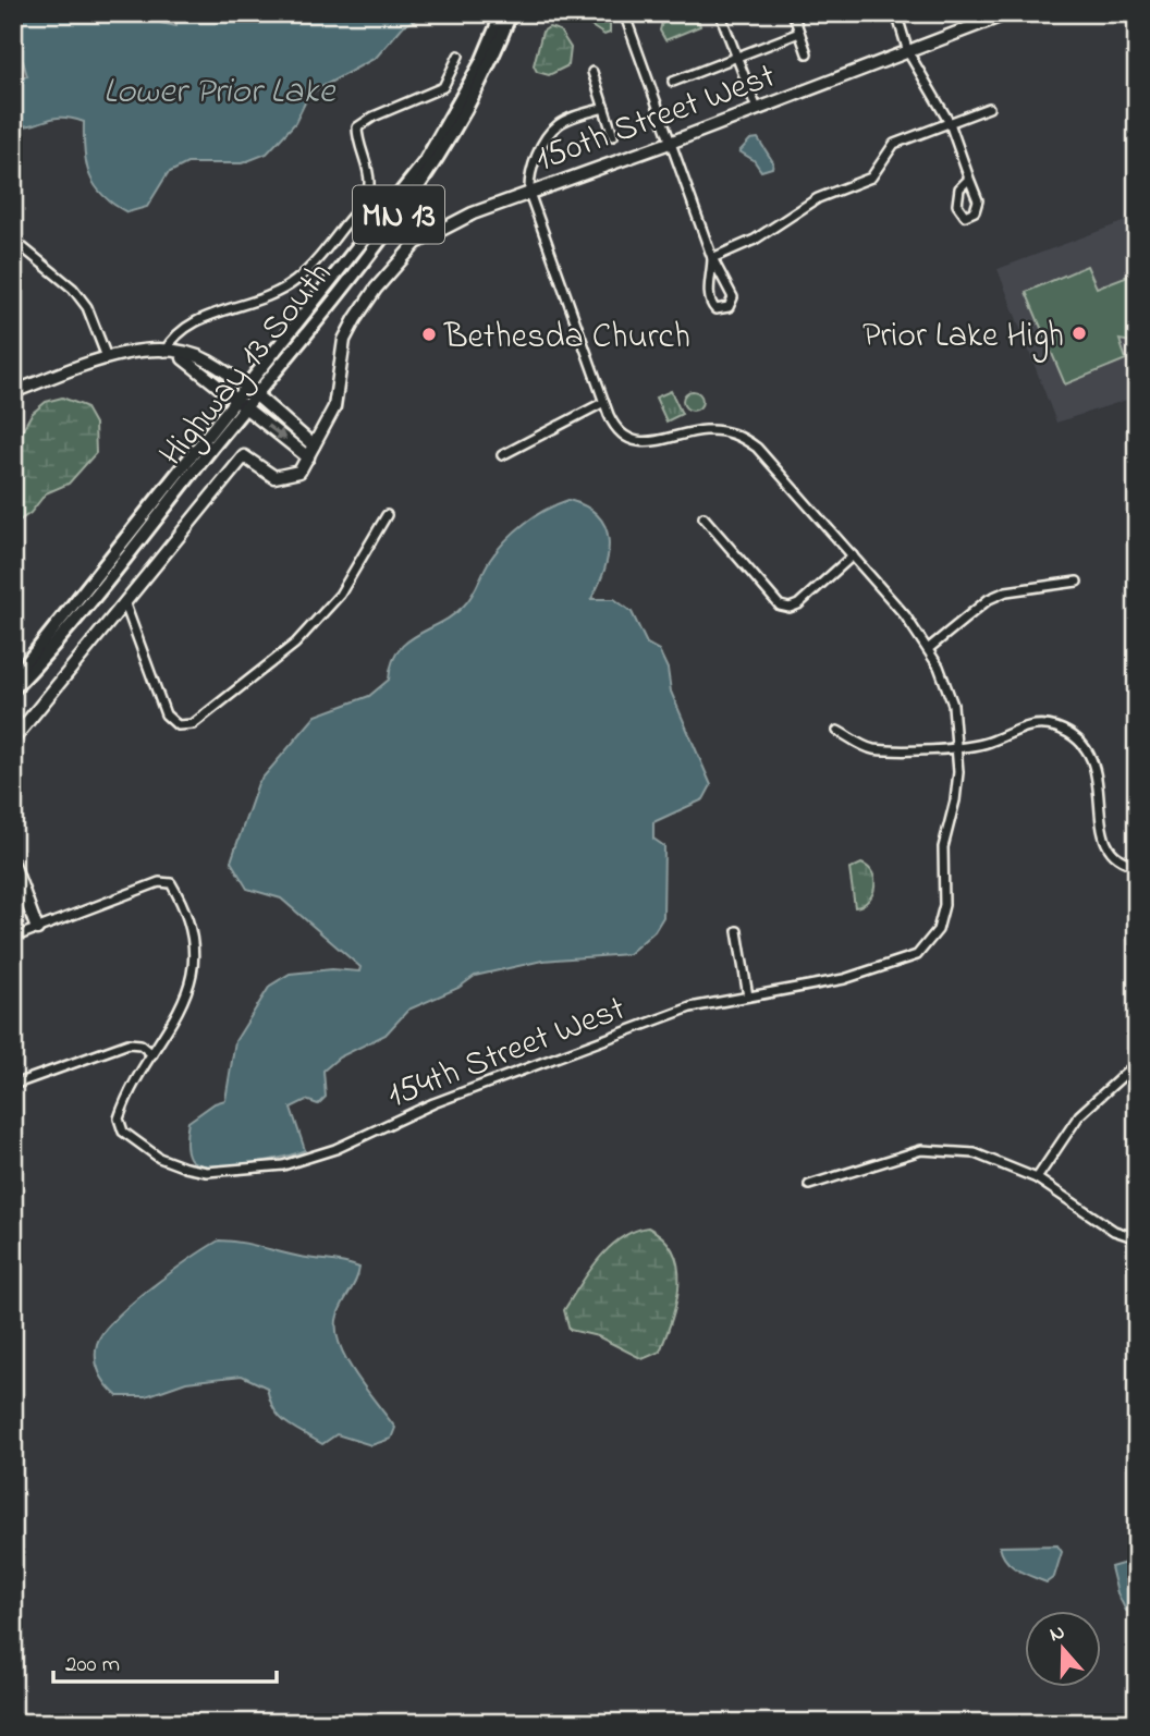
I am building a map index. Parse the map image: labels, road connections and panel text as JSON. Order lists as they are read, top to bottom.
{
  "streets": {
    "main road": ["MN 13", "Highway 13 South"],
    "street": ["150th Street West", "154th Street West"]
  },
  "water": ["Lower Prior Lake"],
  "places": ["Prior Lake High", "Bethesda Church"],
  "scale_bar": "200 m",
  "north": "top"
}
